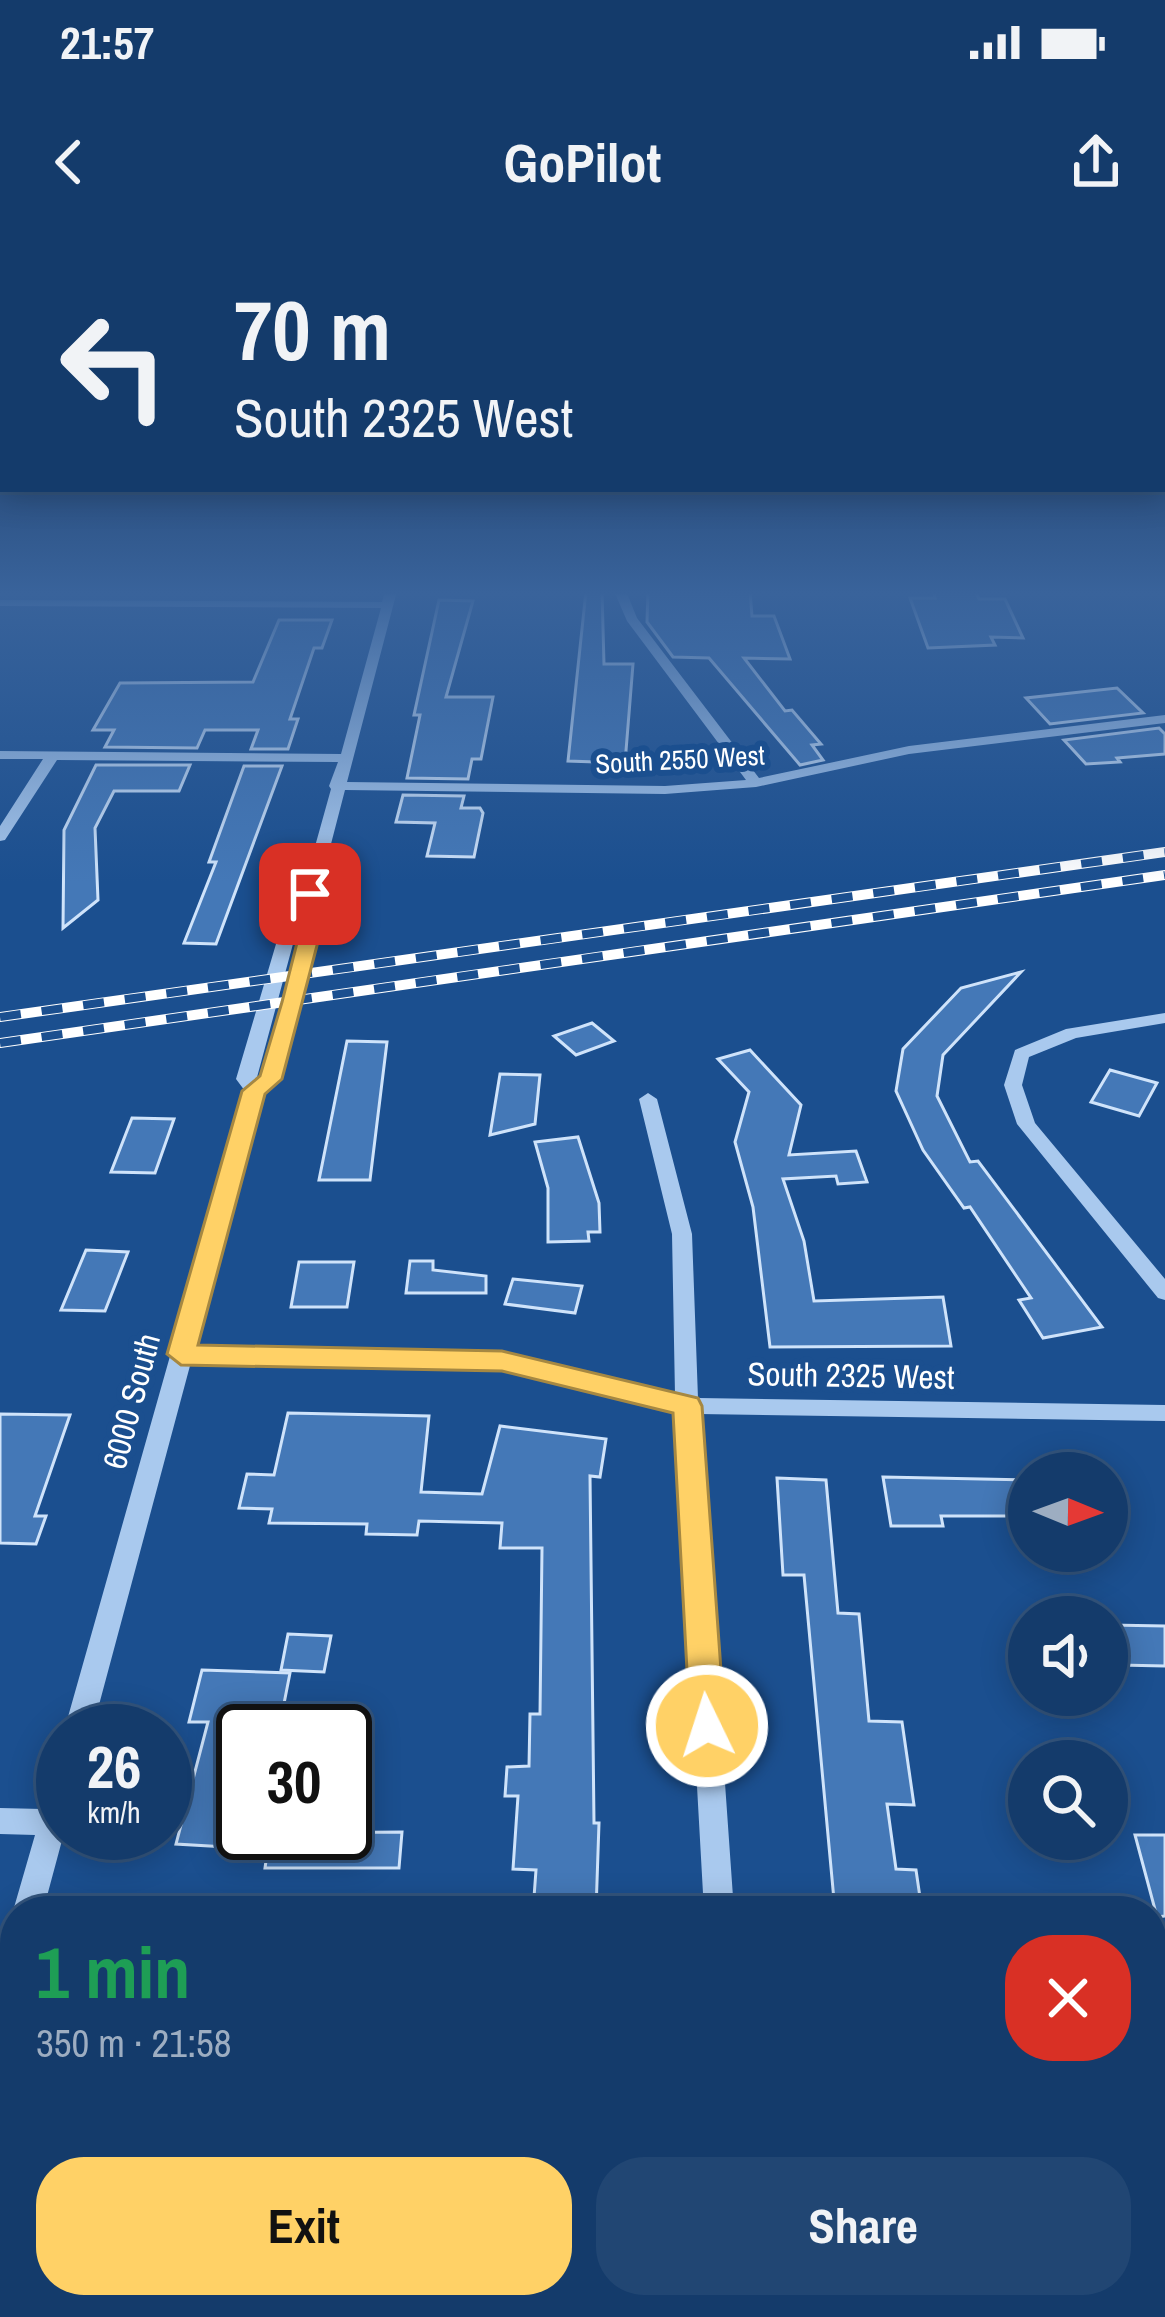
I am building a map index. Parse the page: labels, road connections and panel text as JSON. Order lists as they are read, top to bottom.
{
  "streets": {
    "street": ["South 2550 West", "South 2325 West", "6000 South"]
  },
  "crossings": [
    ["South 2325 West", "6000 South"]
  ],
  "north": "right",
  "page": {
    "status": "21:57",
    "header": "GoPilot",
    "turn": ["70 m", "South 2325 West"],
    "speed": "26 km/h",
    "limit": "30",
    "heading": ["1 min", "350 m · 21:58"],
    "buttons": ["Exit", "Share"]
  }
}
